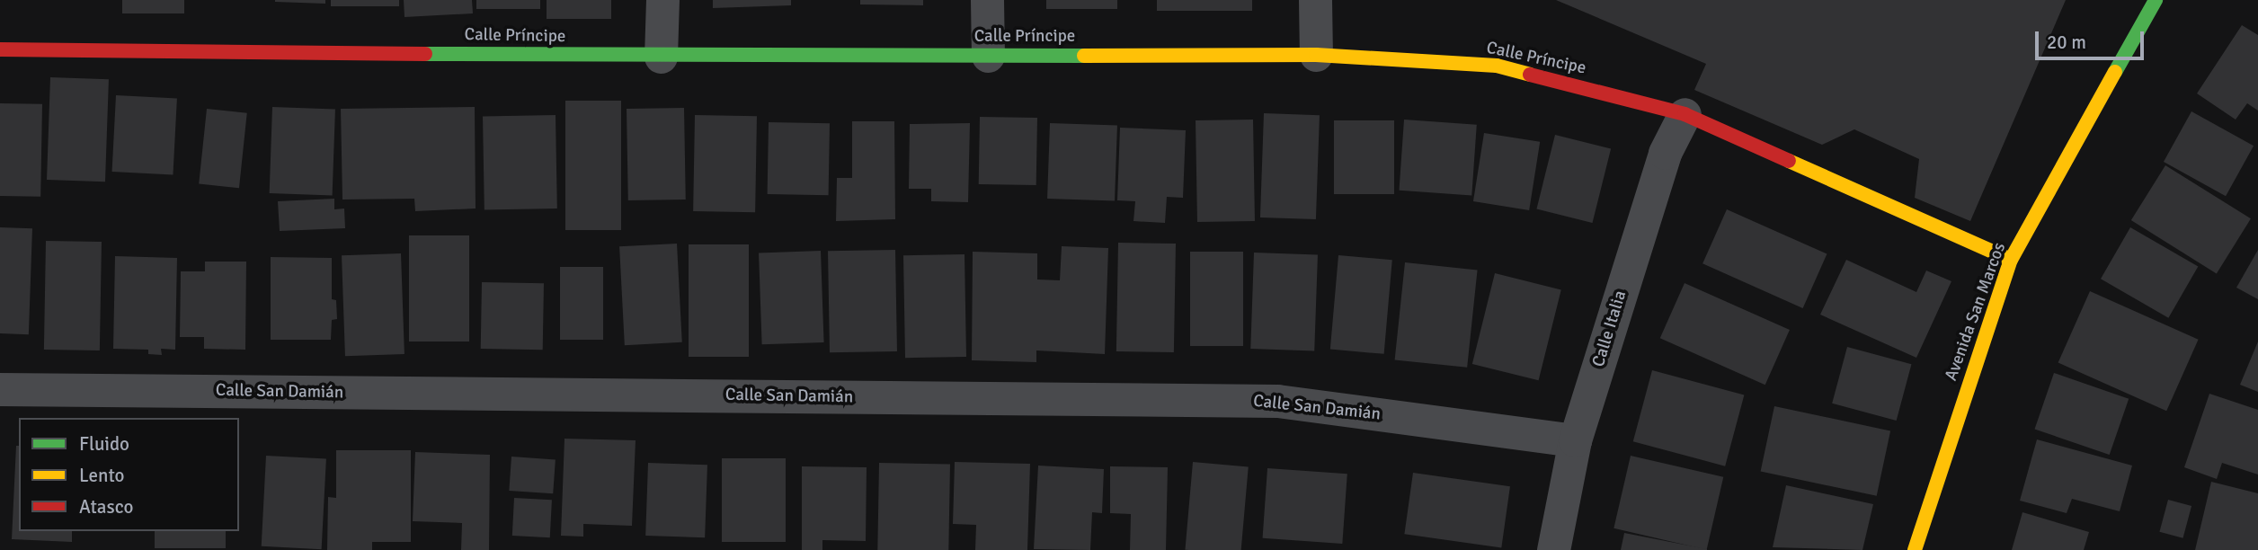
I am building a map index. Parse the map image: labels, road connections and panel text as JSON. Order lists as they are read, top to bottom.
{
  "streets": {
    "street": [
      "Calle Príncipe",
      "Avenida San Marcos",
      "Calle Italia",
      "Calle San Damián"
    ]
  },
  "crossings": [
    ["Calle Príncipe", "Avenida San Marcos"],
    ["Calle Príncipe", "Calle Italia"],
    ["Calle Italia", "Calle San Damián"]
  ],
  "legend": ["Fluido", "Lento", "Atasco"],
  "scale_bar": "20 m"
}
